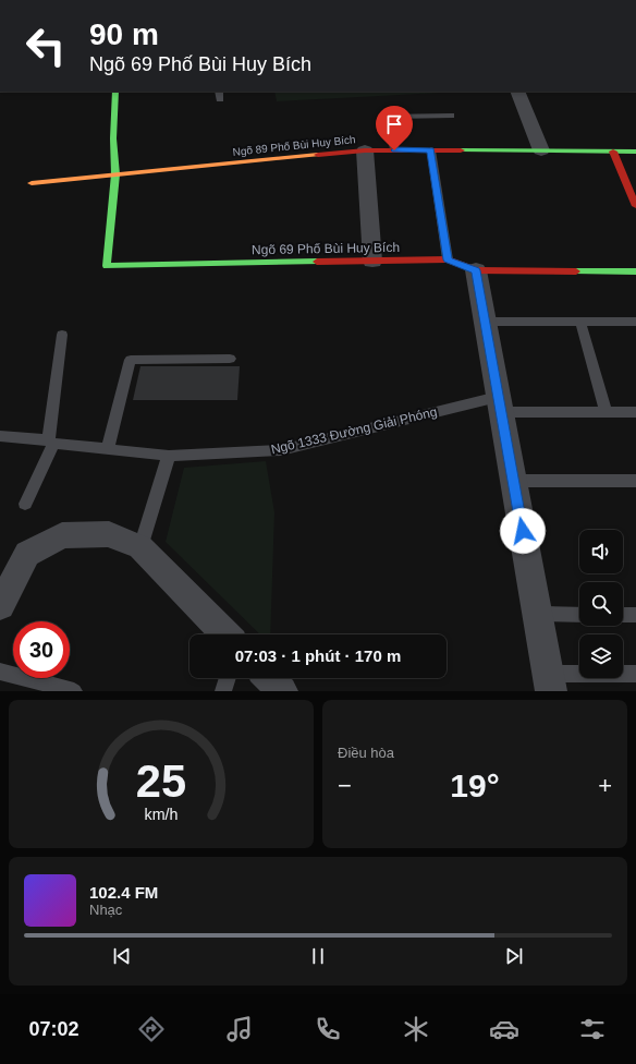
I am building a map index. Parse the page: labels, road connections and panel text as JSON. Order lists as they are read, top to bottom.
{
  "streets": {
    "street": ["Ngõ 89 Phố Bùi Huy Bích", "Ngõ 69 Phố Bùi Huy Bích"],
    "lane": ["Ngõ 1333 Đường Giải Phóng"]
  },
  "crossings": [
    ["Ngõ 89 Phố Bùi Huy Bích", "Ngõ 69 Phố Bùi Huy Bích"]
  ],
  "page": {
    "turn": ["90 m", "Ngõ 69 Phố Bùi Huy Bích"],
    "limit": "30",
    "trip": "07:03 · 1 phút · 170 m",
    "tile": "Điều hòa",
    "heat": ["−", "19°", "+"],
    "song": ["102.4 FM", "Nhạc"],
    "tabs": "07:02",
    "gauge": ["25", "km/h"]
  }
}
